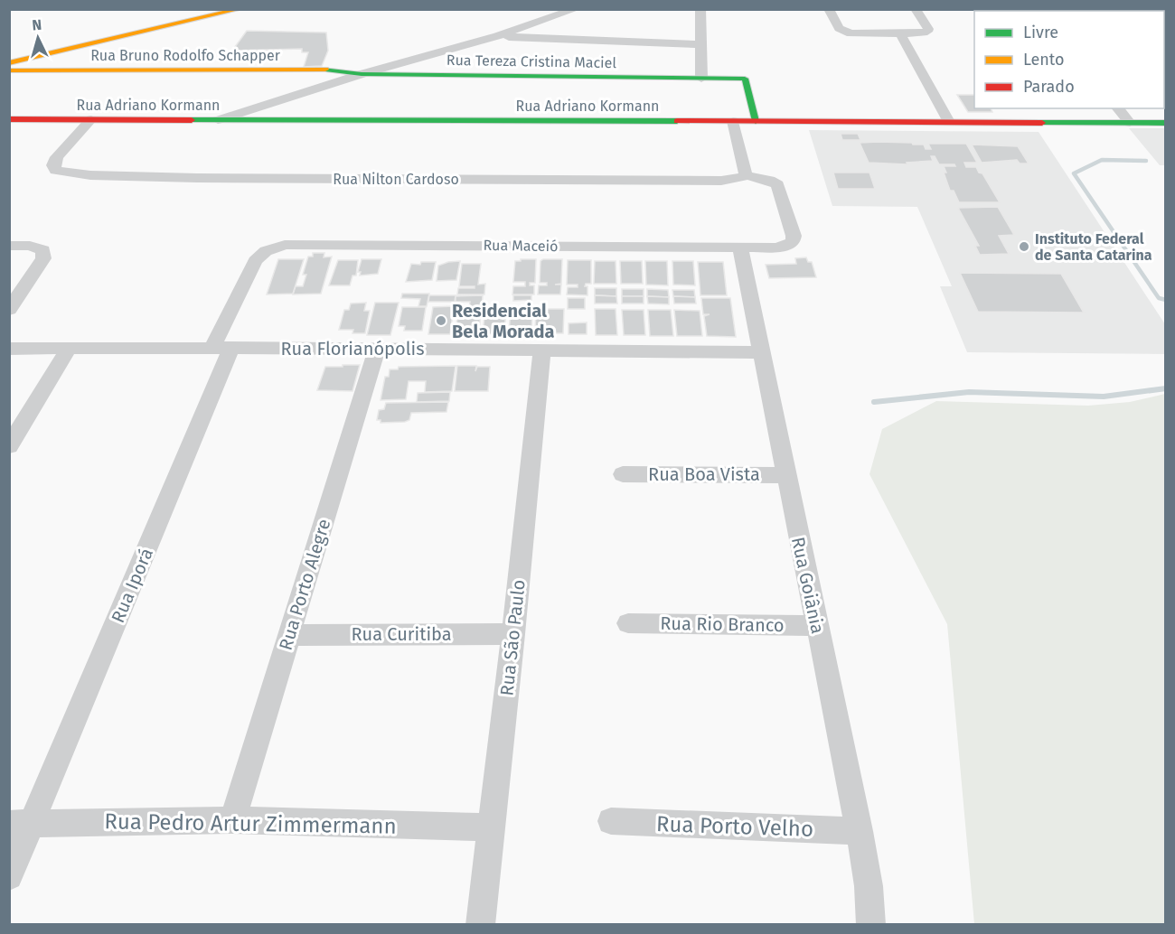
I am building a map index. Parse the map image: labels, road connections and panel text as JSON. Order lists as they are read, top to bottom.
{
  "streets": {
    "street": [
      "Rua Bruno Rodolfo Schapper",
      "Rua Tereza Cristina Maciel",
      "Rua Adriano Kormann",
      "Rua Nilton Cardoso",
      "Rua Maceió",
      "Rua Florianópolis",
      "Rua Boa Vista",
      "Rua Porto Alegre",
      "Rua Iporá",
      "Rua Goiânia",
      "Rua Rio Branco",
      "Rua Curitiba",
      "Rua São Paulo",
      "Rua Pedro Artur Zimmermann",
      "Rua Porto Velho"
    ]
  },
  "crossings": [
    ["Rua Bruno Rodolfo Schapper", "Rua Tereza Cristina Maciel"],
    ["Rua Tereza Cristina Maciel", "Rua Adriano Kormann"],
    ["Rua Adriano Kormann", "Rua Nilton Cardoso"],
    ["Rua Nilton Cardoso", "Rua Maceió"],
    ["Rua Maceió", "Rua Florianópolis"],
    ["Rua Maceió", "Rua Iporá"],
    ["Rua Maceió", "Rua Goiânia"],
    ["Rua Florianópolis", "Rua Porto Alegre"],
    ["Rua Florianópolis", "Rua Iporá"],
    ["Rua Florianópolis", "Rua Goiânia"],
    ["Rua Florianópolis", "Rua São Paulo"],
    ["Rua Boa Vista", "Rua Goiânia"],
    ["Rua Porto Alegre", "Rua Curitiba"],
    ["Rua Porto Alegre", "Rua Pedro Artur Zimmermann"],
    ["Rua Iporá", "Rua Pedro Artur Zimmermann"],
    ["Rua Goiânia", "Rua Rio Branco"],
    ["Rua Goiânia", "Rua Porto Velho"],
    ["Rua Curitiba", "Rua São Paulo"],
    ["Rua São Paulo", "Rua Pedro Artur Zimmermann"]
  ],
  "places": ["Instituto Federal de Santa Catarina", "Residencial Bela Morada"],
  "legend": ["Livre", "Lento", "Parado"],
  "north": "top"
}
